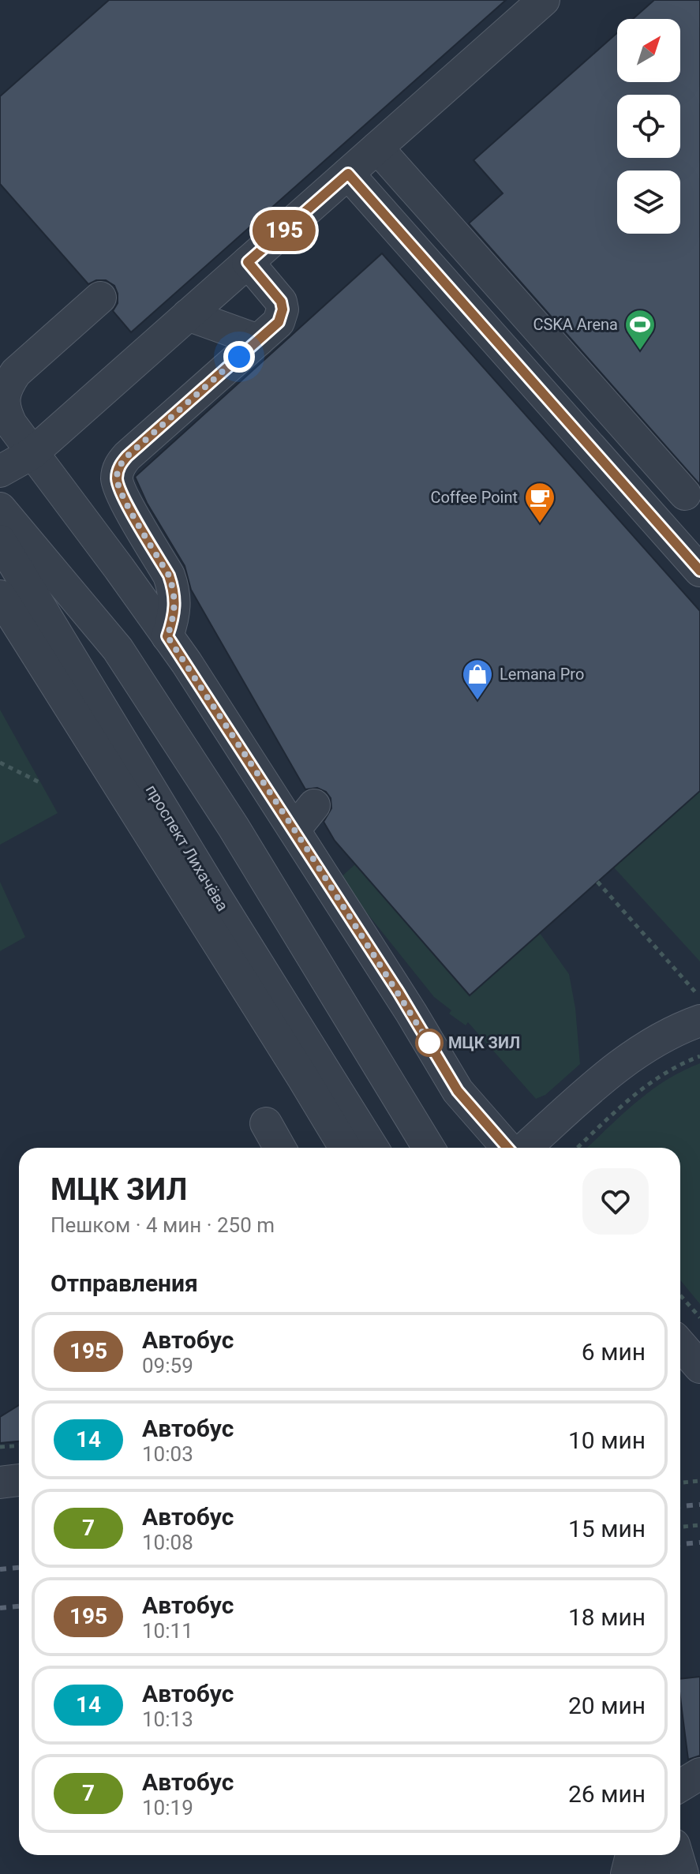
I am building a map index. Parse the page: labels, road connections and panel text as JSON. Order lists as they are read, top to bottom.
{
  "streets": {
    "street": ["проспект Лихачёва"]
  },
  "places": {
    "sports": ["CSKA Arena"],
    "cafe": ["Coffee Point"],
    "shop": ["Lemana Pro"],
    "other": ["МЦК ЗИЛ"]
  },
  "lines": ["bus line 195"],
  "north": "top right",
  "page": {
    "on_map": "195",
    "heading": [
      ["МЦК ЗИЛ", "Пешком · 4 мин · 250 m"],
      "Отправления"
    ],
    "list": [
      {
        "mark": "195",
        "name": "Автобус",
        "note": "09:59",
        "value": "6 мин"
      },
      {
        "mark": "14",
        "name": "Автобус",
        "note": "10:03",
        "value": "10 мин"
      },
      {
        "mark": "7",
        "name": "Автобус",
        "note": "10:08",
        "value": "15 мин"
      },
      {
        "mark": "195",
        "name": "Автобус",
        "note": "10:11",
        "value": "18 мин"
      },
      {
        "mark": "14",
        "name": "Автобус",
        "note": "10:13",
        "value": "20 мин"
      },
      {
        "mark": "7",
        "name": "Автобус",
        "note": "10:19",
        "value": "26 мин"
      }
    ]
  }
}
